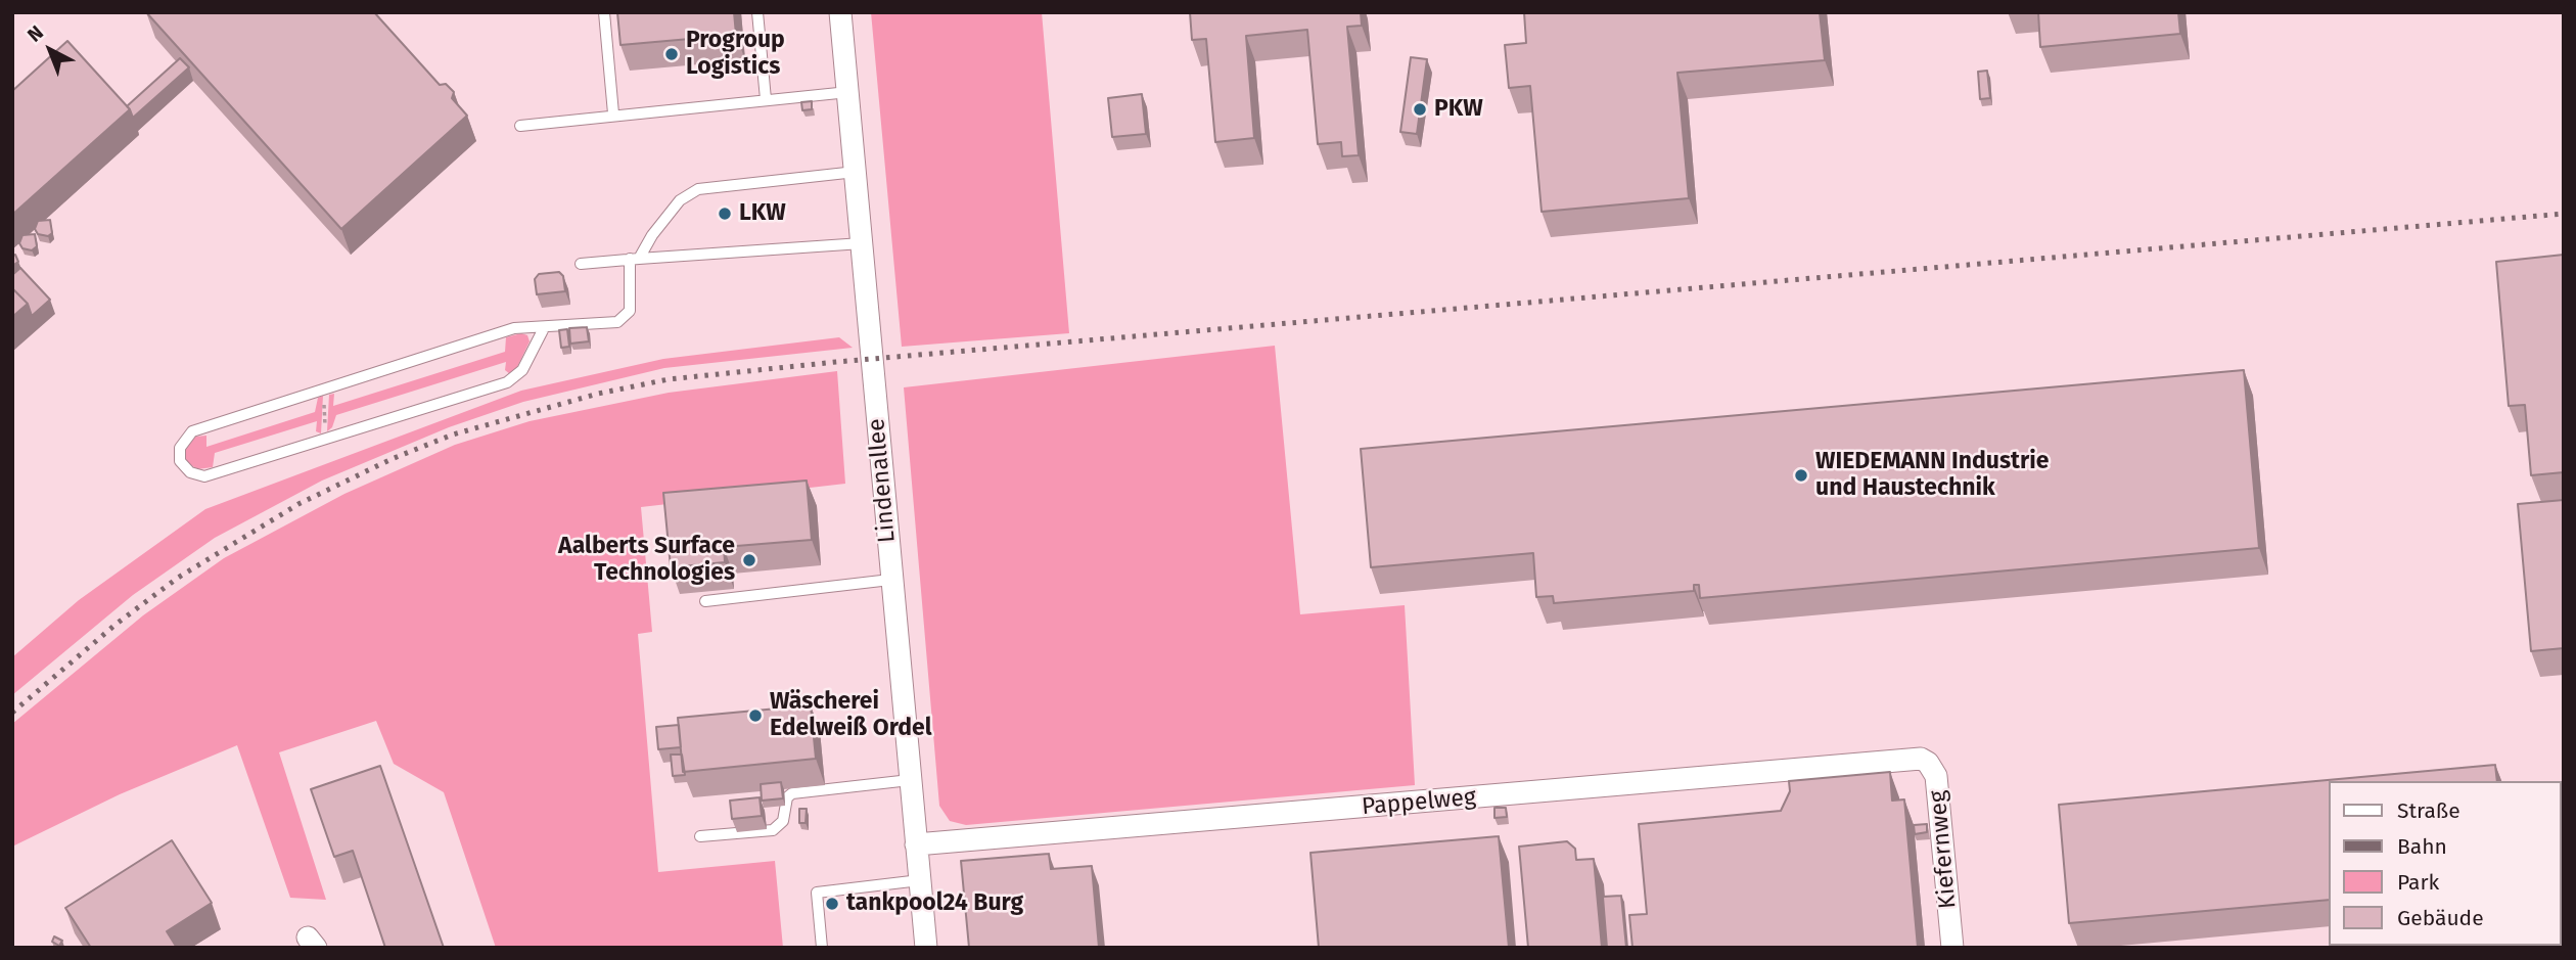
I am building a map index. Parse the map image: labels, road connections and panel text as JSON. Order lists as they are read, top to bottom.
{
  "streets": {
    "street": ["Lindenallee", "Pappelweg", "Kiefernweg"]
  },
  "crossings": [
    ["Lindenallee", "Pappelweg"],
    ["Pappelweg", "Kiefernweg"]
  ],
  "places": [
    "Progroup Logistics",
    "PKW",
    "LKW",
    "WIEDEMANN Industrie und Haustechnik",
    "Aalberts Surface Technologies",
    "Wäscherei Edelweiß Ordel",
    "tankpool24 Burg"
  ],
  "legend": [
    "Straße",
    "Bahn",
    "Park",
    "Gebäude"
  ],
  "north": "top left"
}
